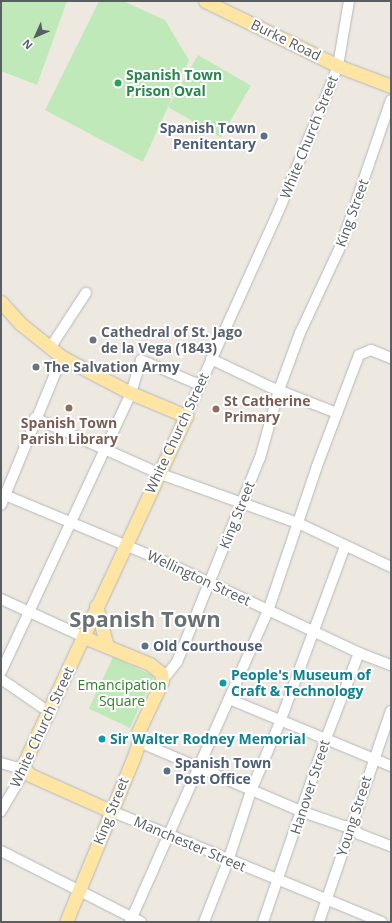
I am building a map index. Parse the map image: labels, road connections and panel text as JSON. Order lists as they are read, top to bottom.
{
  "streets": {
    "main road": [
      "Burke Road",
      "White Church Street",
      "King Street",
      "Manchester Street"
    ],
    "street": ["Wellington Street", "Hanover Street", "Young Street"]
  },
  "crossings": [
    ["Burke Road", "White Church Street"],
    ["White Church Street", "Wellington Street"],
    ["White Church Street", "Manchester Street"],
    ["King Street", "Wellington Street"],
    ["King Street", "Manchester Street"],
    ["Wellington Street", "Hanover Street"],
    ["Hanover Street", "Manchester Street"],
    ["Young Street", "Manchester Street"]
  ],
  "districts": ["Spanish Town"],
  "parks": ["Emancipation Square"],
  "places": [
    "Spanish Town Prison Oval",
    "Spanish Town Penitentary",
    "Cathedral of St. Jago de la Vega (1843)",
    "The Salvation Army",
    "Spanish Town Parish Library",
    "St Catherine Primary",
    "Old Courthouse",
    "People's Museum of Craft & Technology",
    "Sir Walter Rodney Memorial",
    "Spanish Town Post Office"
  ],
  "north": "bottom left"
}
